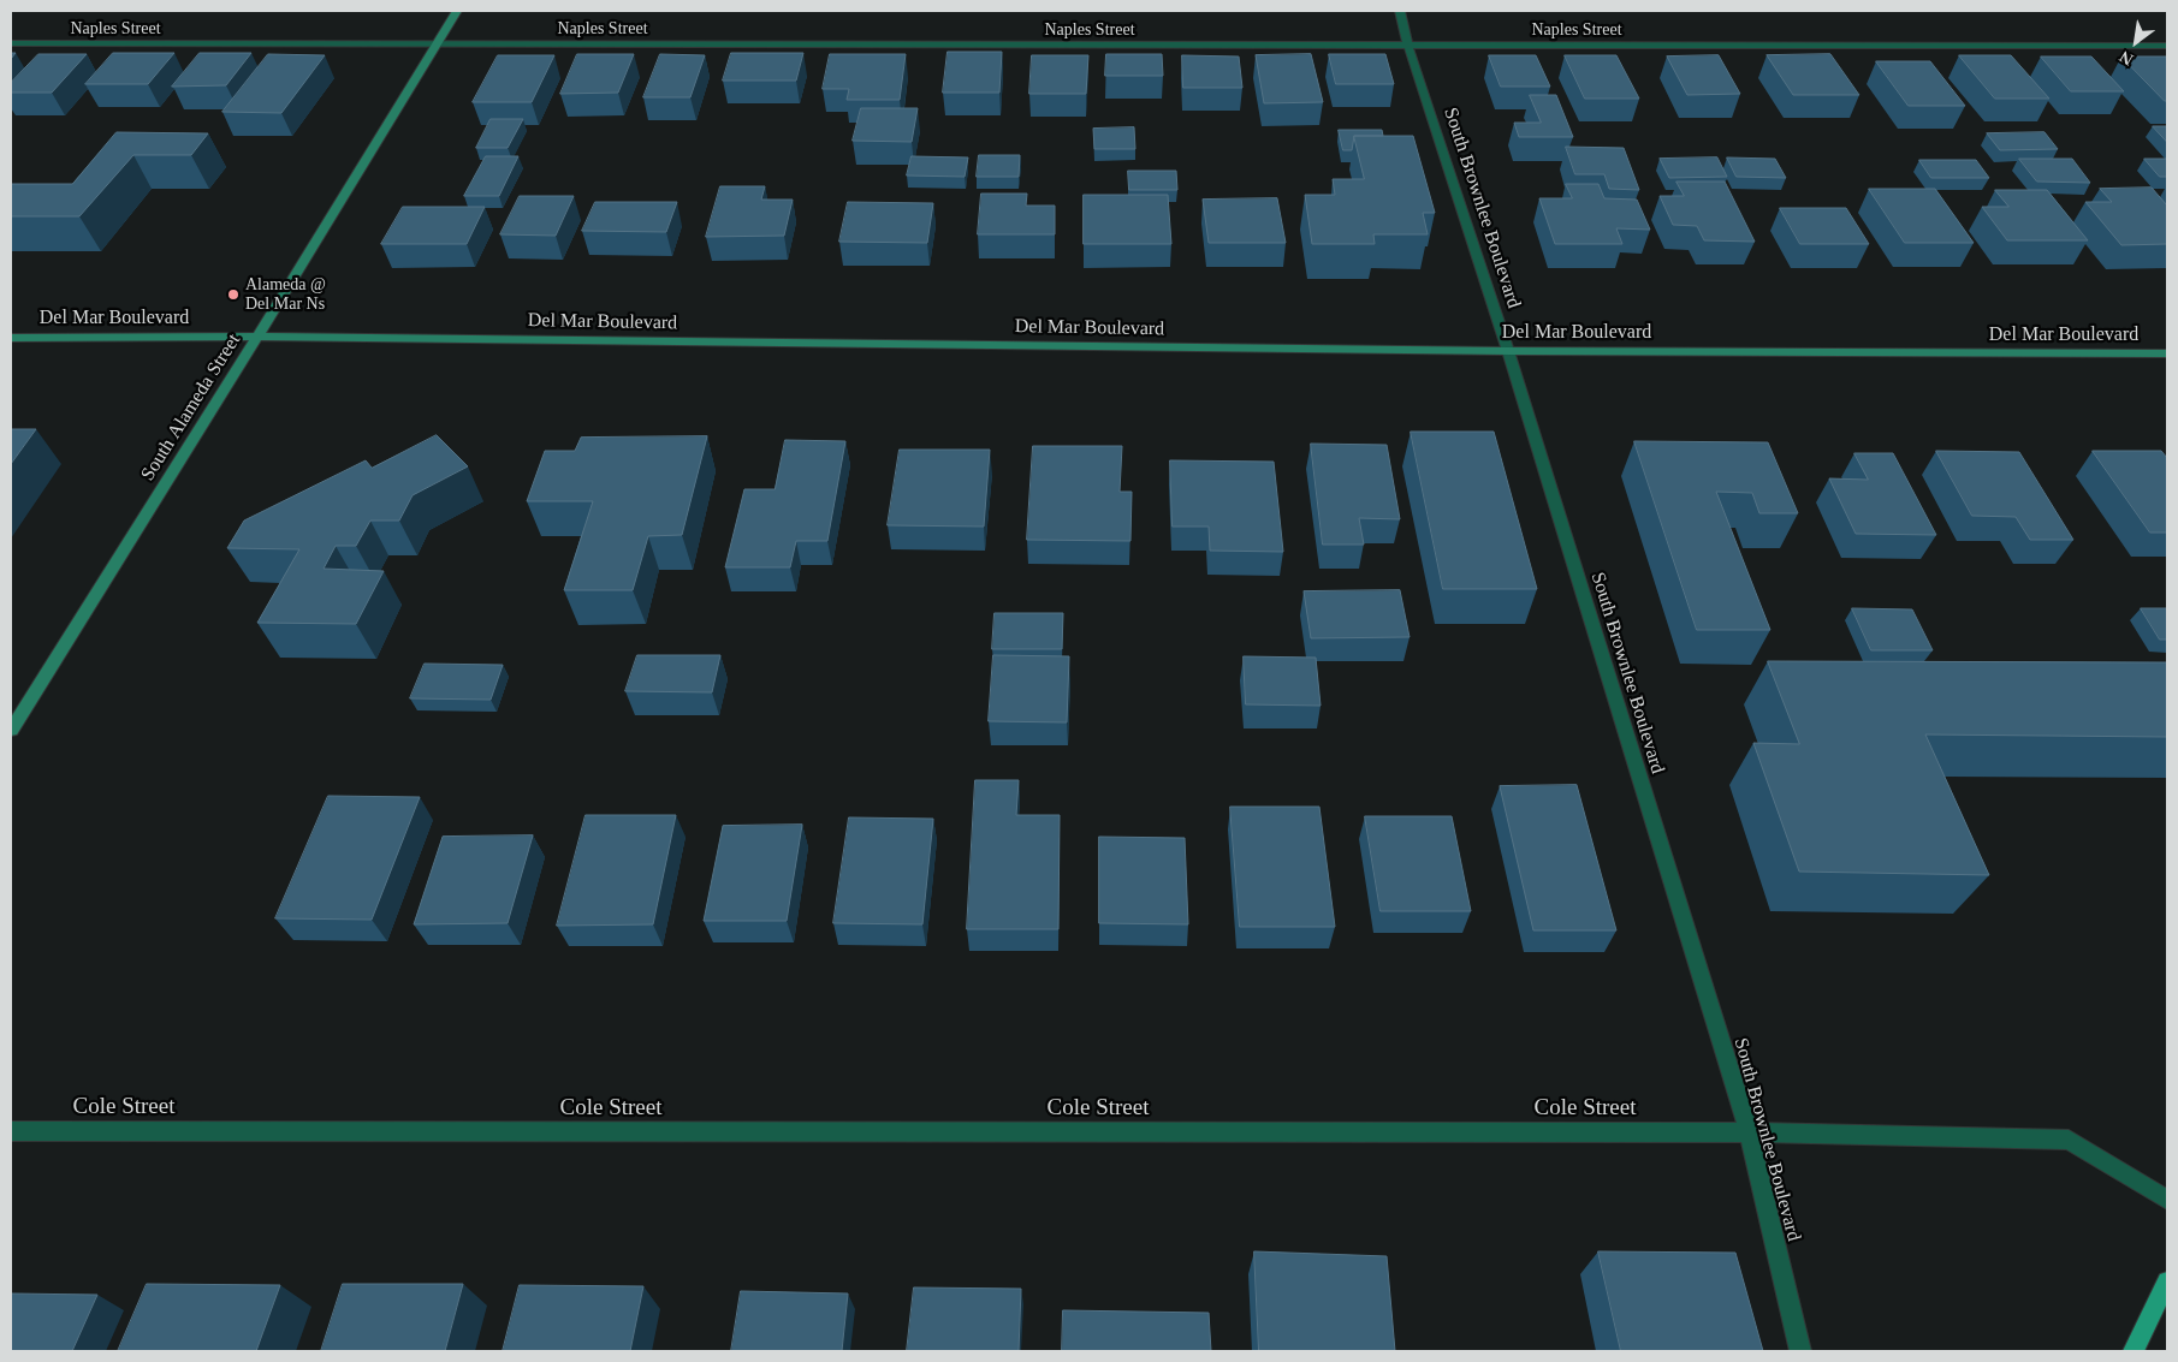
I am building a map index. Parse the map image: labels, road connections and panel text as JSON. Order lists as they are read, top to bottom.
{
  "streets": {
    "street": [
      "Naples Street",
      "South Brownlee Boulevard",
      "Del Mar Boulevard",
      "South Alameda Street",
      "Cole Street"
    ]
  },
  "crossings": [
    ["Naples Street", "South Brownlee Boulevard"],
    ["Naples Street", "South Alameda Street"],
    ["South Brownlee Boulevard", "Del Mar Boulevard"],
    ["South Brownlee Boulevard", "Cole Street"],
    ["Del Mar Boulevard", "South Alameda Street"]
  ],
  "places": ["Alameda @ Del Mar Ns"],
  "north": "bottom left"
}
